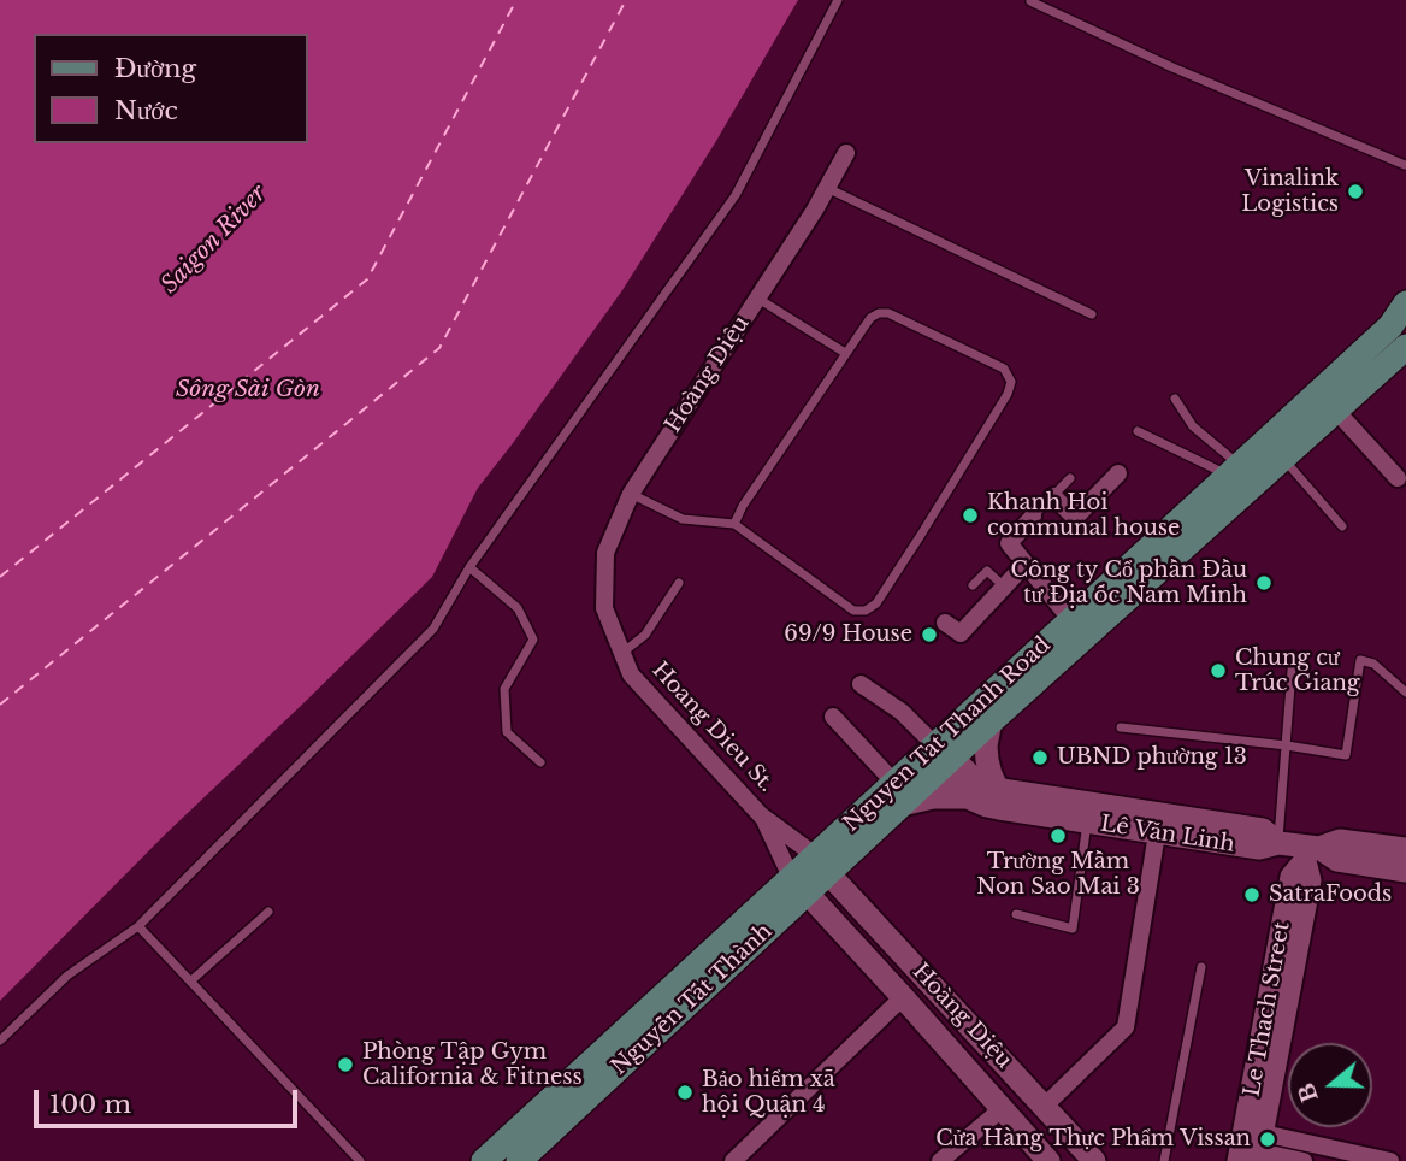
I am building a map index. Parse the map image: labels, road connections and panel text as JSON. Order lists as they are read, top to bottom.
{
  "streets": {
    "main road": ["Nguyen Tat Thanh Road", "Nguyễn Tất Thành"],
    "street": [
      "Hoàng Diệu",
      "Hoang Dieu St.",
      "Lê Văn Linh",
      "Le Thach Street"
    ]
  },
  "crossings": [
    ["Hoàng Diệu", "Hoang Dieu St."],
    ["Hoàng Diệu", "Nguyen Tat Thanh Road"],
    ["Hoàng Diệu", "Nguyễn Tất Thành"],
    ["Hoang Dieu St.", "Nguyen Tat Thanh Road"],
    ["Hoang Dieu St.", "Nguyễn Tất Thành"],
    ["Nguyen Tat Thanh Road", "Lê Văn Linh"],
    ["Nguyen Tat Thanh Road", "Nguyễn Tất Thành"],
    ["Lê Văn Linh", "Le Thach Street"]
  ],
  "water": ["Saigon River", "Sông Sài Gòn"],
  "places": [
    "Vinalink Logistics",
    "Khanh Hoi communal house",
    "Công ty Cổ phần Đầu tư Địa ốc Nam Minh",
    "69/9 House",
    "Chung cư Trúc Giang",
    "UBND phường 13",
    "Trường Mầm Non Sao Mai 3",
    "SatraFoods",
    "Phòng Tập Gym California & Fitness",
    "Bảo hiểm xã hội Quận 4",
    "Cửa Hàng Thực Phẩm Vissan"
  ],
  "legend": ["Đường", "Nước"],
  "scale_bar": "100 m",
  "north": "left"
}
